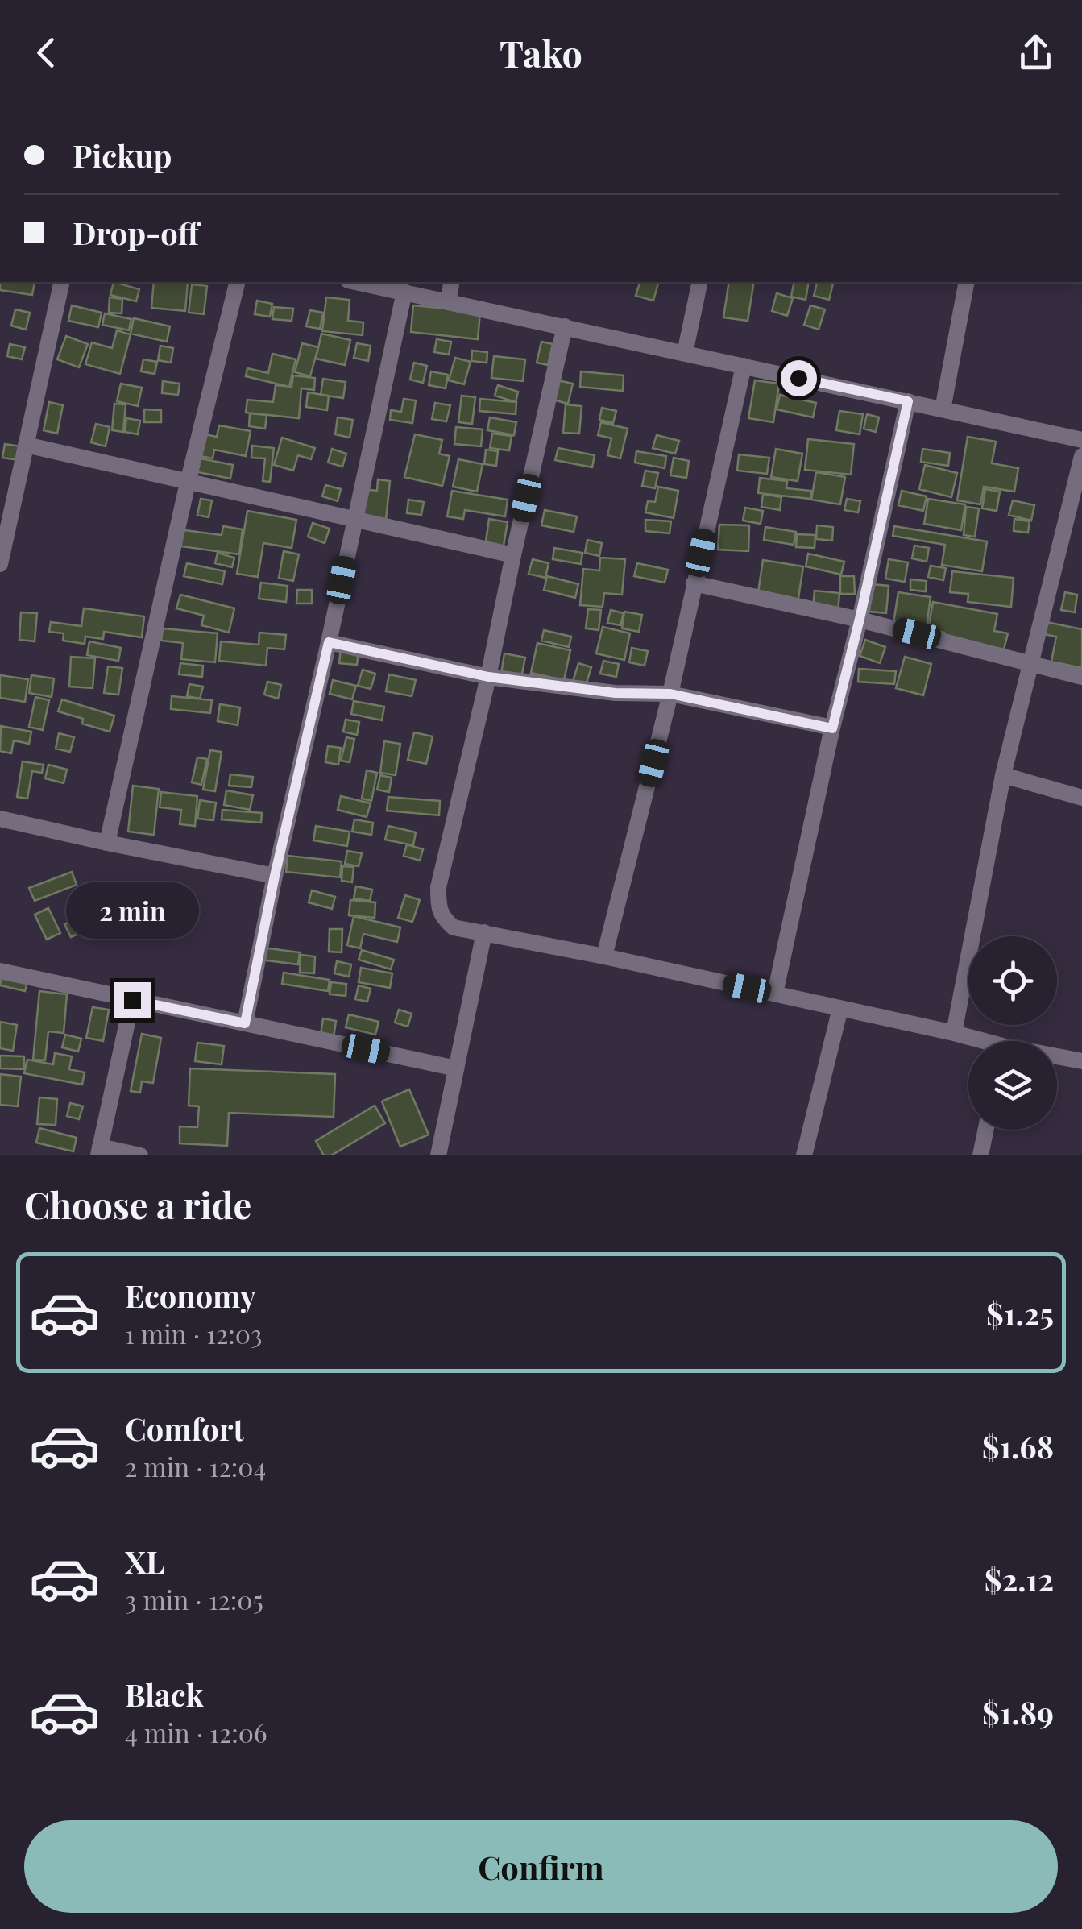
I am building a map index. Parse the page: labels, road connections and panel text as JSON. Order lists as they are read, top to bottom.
{
  "page": {
    "header": "Tako",
    "banner": ["Pickup", "Drop-off"],
    "bubble": "2 min",
    "heading": "Choose a ride",
    "list": [
      {
        "name": "Economy",
        "note": "1 min · 12:03",
        "value": "$1.25"
      },
      {
        "name": "Comfort",
        "note": "2 min · 12:04",
        "value": "$1.68"
      },
      {
        "name": "XL",
        "note": "3 min · 12:05",
        "value": "$2.12"
      },
      {
        "name": "Black",
        "note": "4 min · 12:06",
        "value": "$1.89"
      }
    ],
    "buttons": "Confirm"
  }
}
